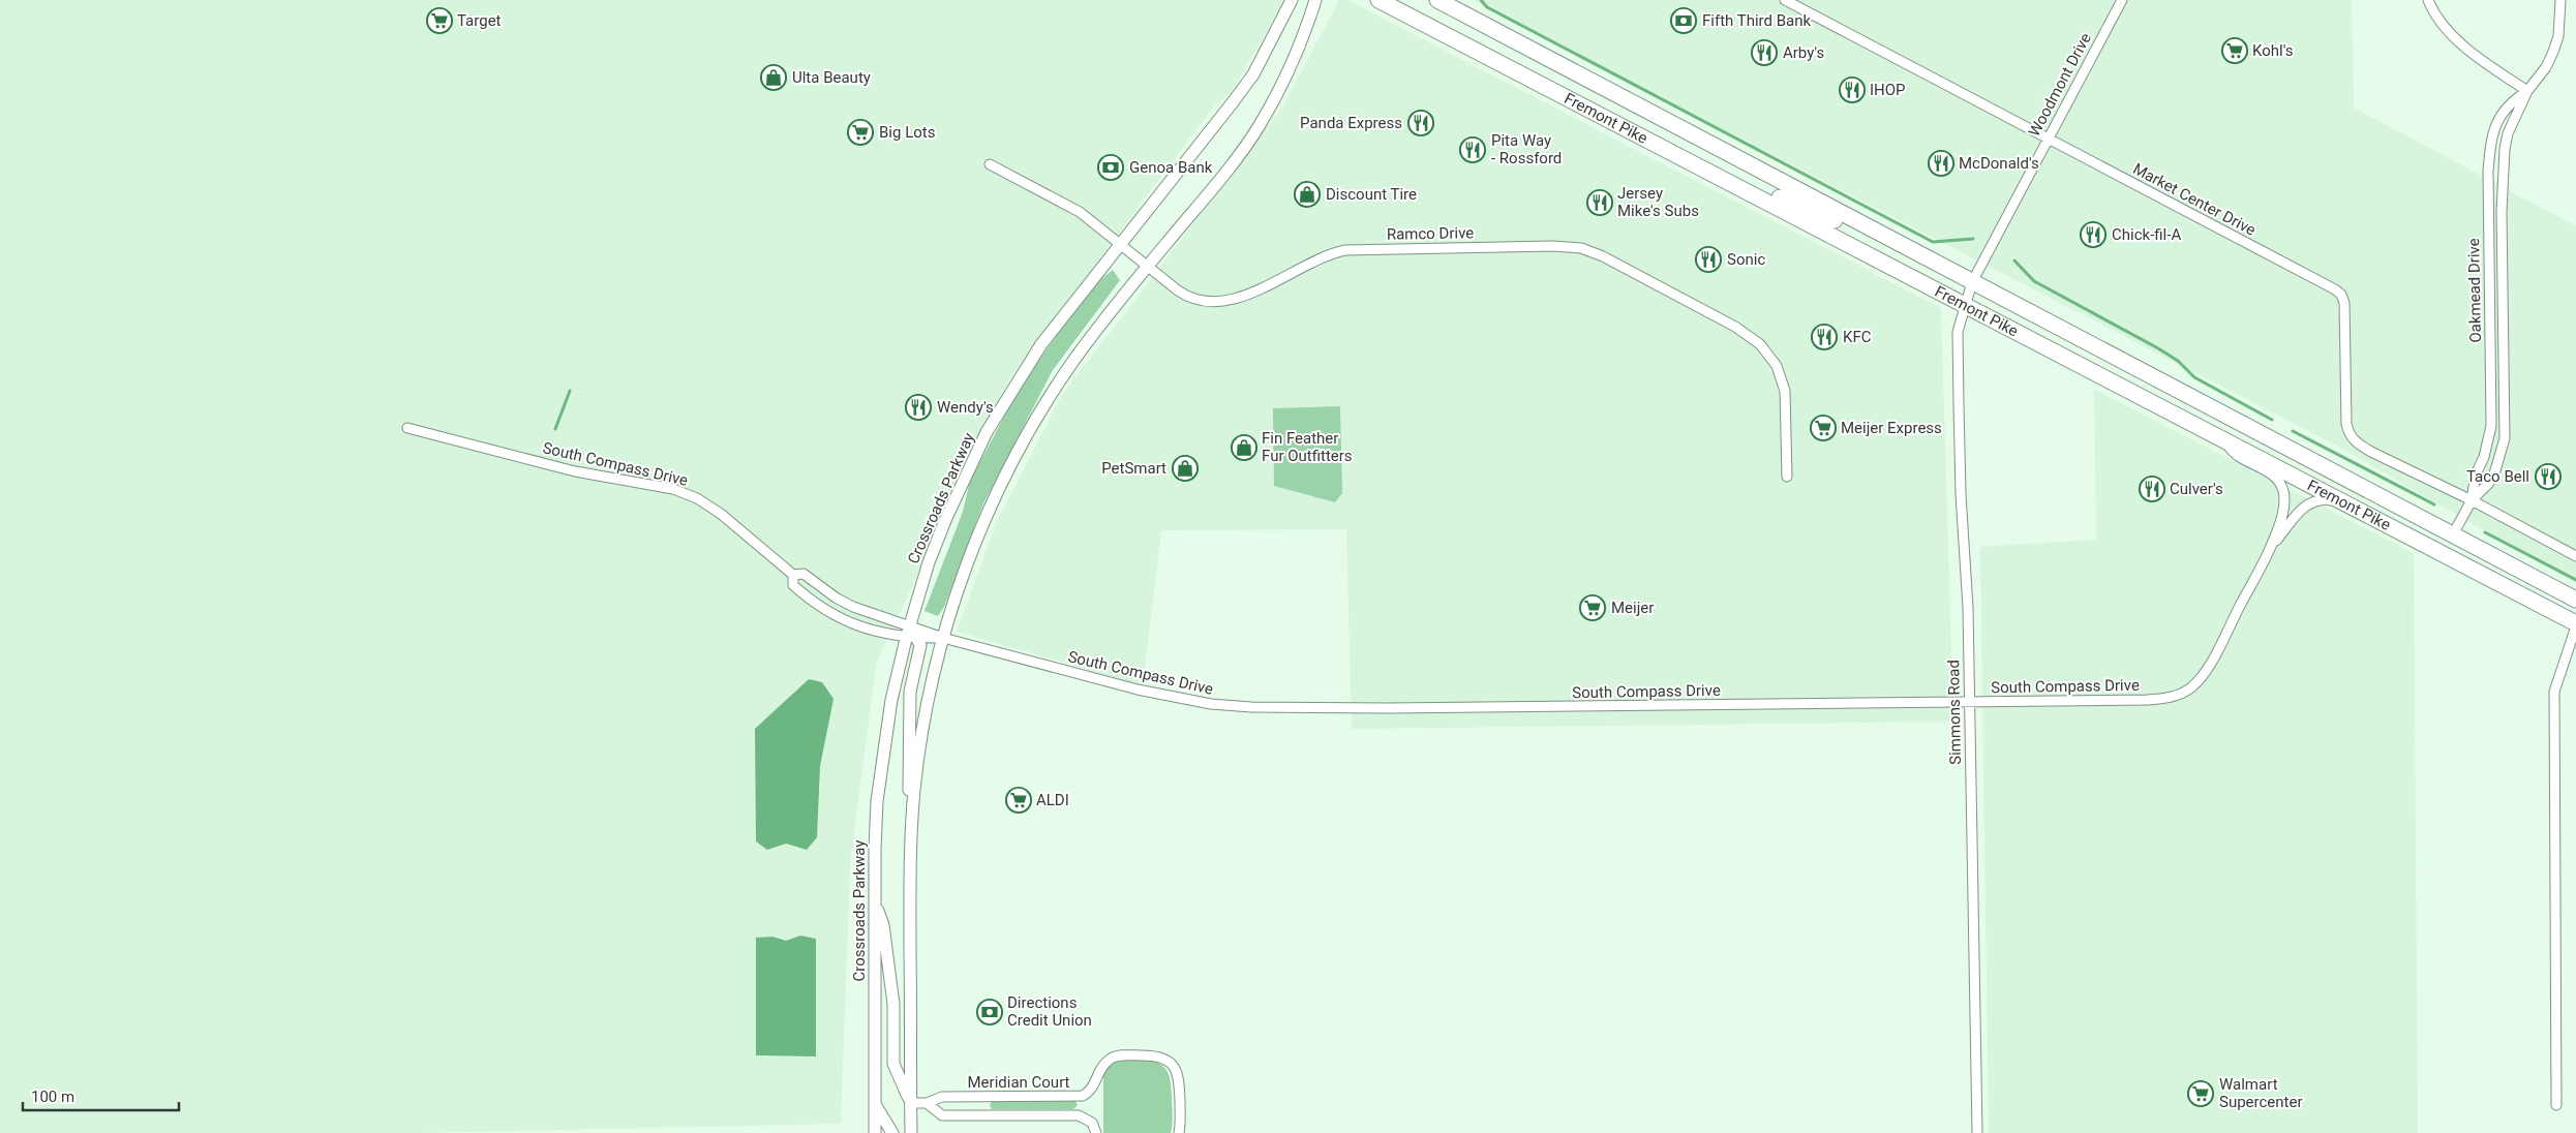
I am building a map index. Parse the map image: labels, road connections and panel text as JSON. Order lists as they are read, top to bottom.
{
  "streets": {
    "highway": ["Fremont Pike"],
    "street": [
      "Woodmont Drive",
      "Market Center Drive",
      "Ramco Drive",
      "Oakmead Drive",
      "South Compass Drive",
      "Crossroads Parkway",
      "Simmons Road",
      "Meridian Court"
    ]
  },
  "crossings": [
    ["Woodmont Drive", "Fremont Pike"],
    ["Woodmont Drive", "Market Center Drive"],
    ["Woodmont Drive", "Simmons Road"],
    ["Fremont Pike", "Oakmead Drive"],
    ["Fremont Pike", "South Compass Drive"],
    ["Fremont Pike", "Simmons Road"],
    ["Market Center Drive", "Oakmead Drive"],
    ["Ramco Drive", "Crossroads Parkway"],
    ["South Compass Drive", "Crossroads Parkway"],
    ["South Compass Drive", "Simmons Road"]
  ],
  "places": {
    "supermarket": [
      "Target",
      "Kohl's",
      "Big Lots",
      "Meijer Express",
      "Meijer",
      "ALDI",
      "Walmart Supercenter"
    ],
    "bank": ["Fifth Third Bank", "Genoa Bank", "Directions Credit Union"],
    "restaurant": [
      "Arby's",
      "IHOP",
      "Panda Express",
      "Pita Way - Rossford",
      "McDonald's",
      "Jersey Mike's Subs",
      "Chick-fil-A",
      "Sonic",
      "KFC",
      "Wendy's",
      "Taco Bell",
      "Culver's"
    ],
    "shop": [
      "Ulta Beauty",
      "Discount Tire",
      "Fin Feather Fur Outfitters",
      "PetSmart"
    ]
  },
  "scale_bar": "100 m"
}
